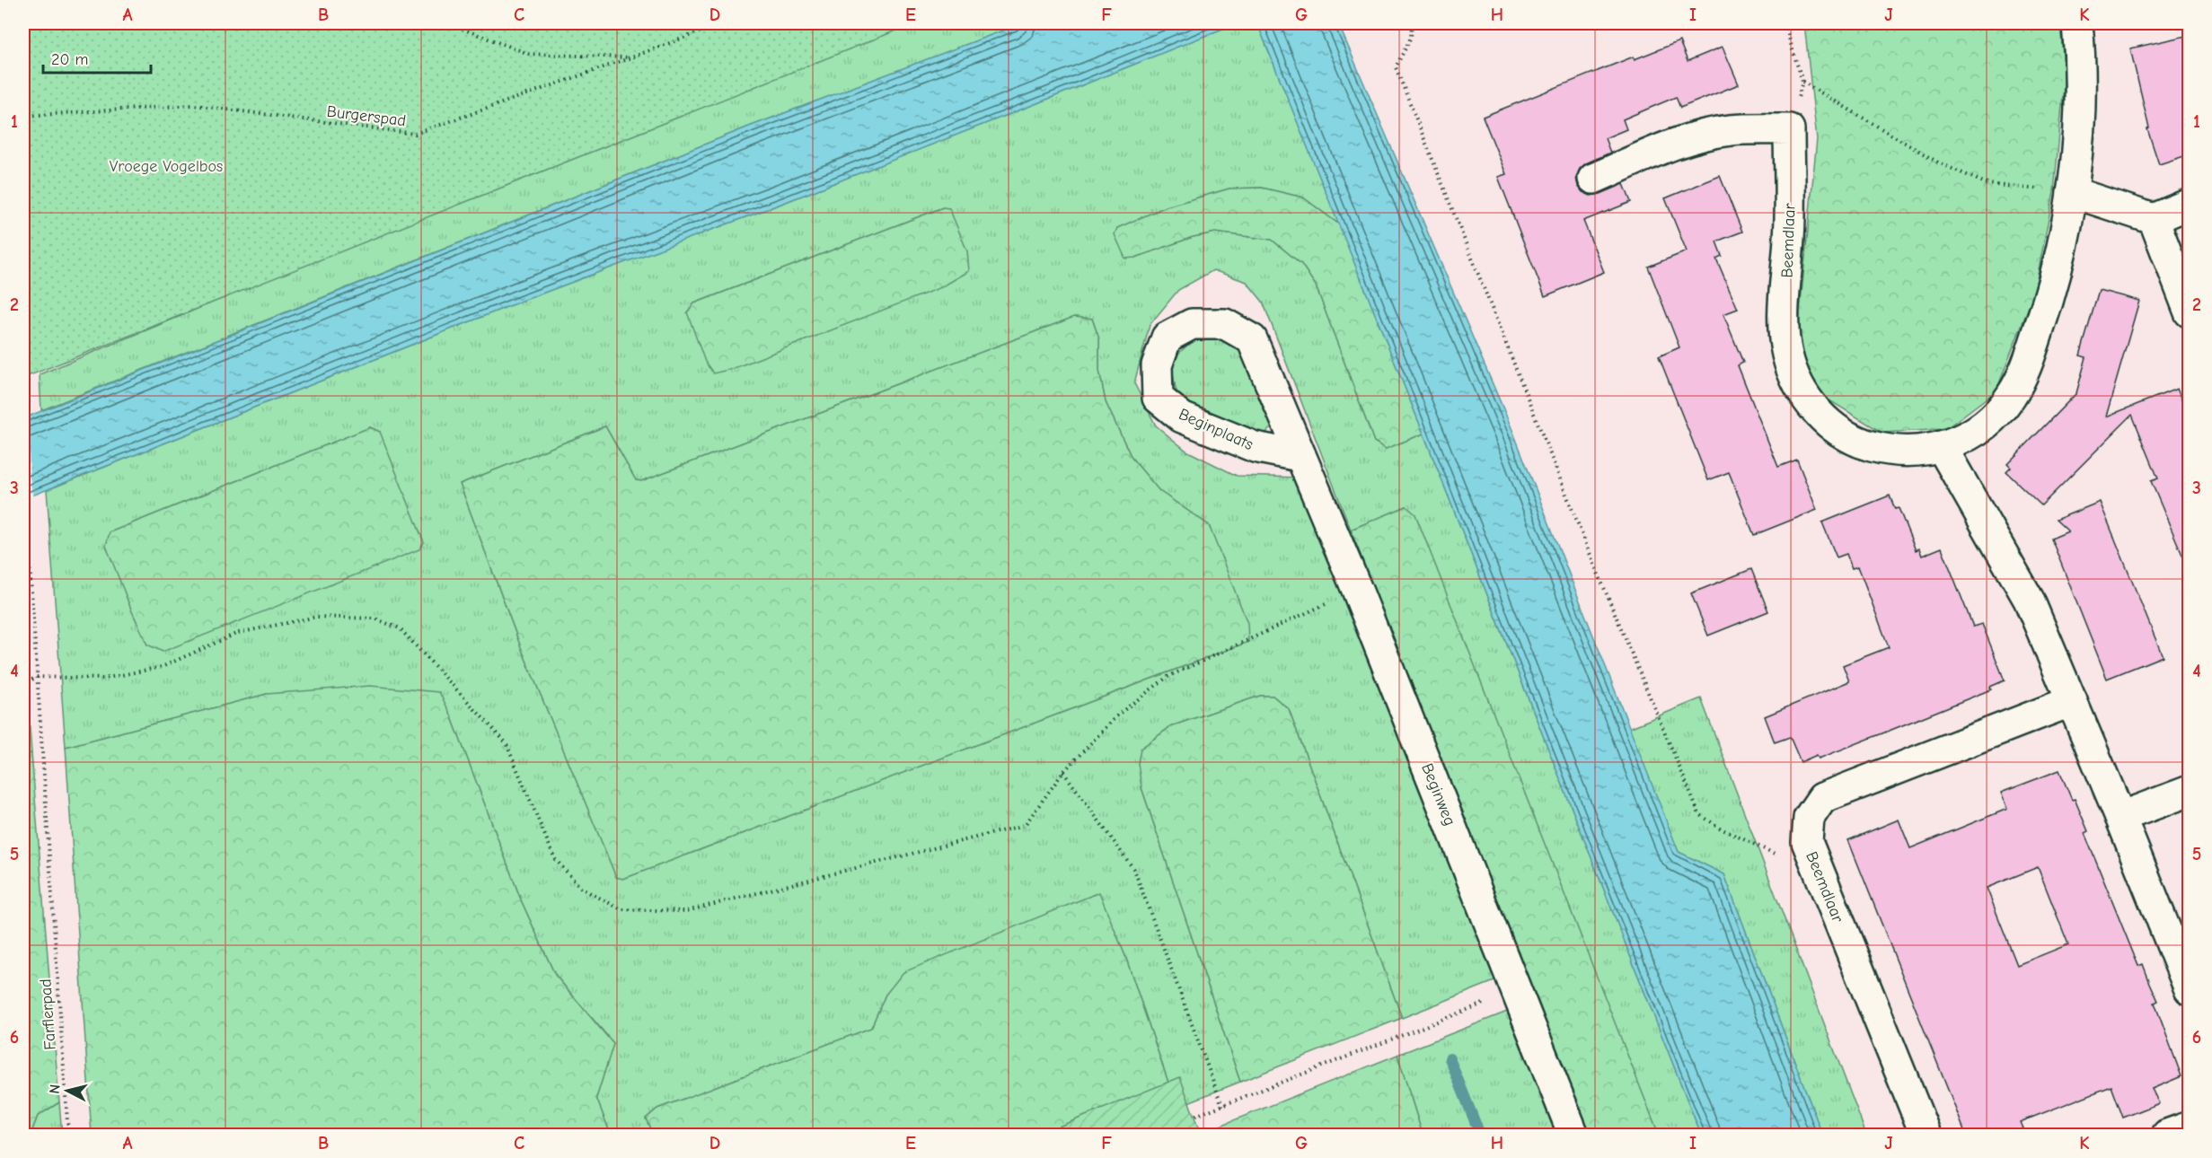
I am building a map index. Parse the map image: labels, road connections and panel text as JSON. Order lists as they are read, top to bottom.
{
  "streets": {
    "street": ["Beemdlaar", "Beginplaats", "Beginweg"],
    "path": ["Burgerspad", "Farflerpad"]
  },
  "crossings": [
    ["Beginplaats", "Beginweg"]
  ],
  "parks": ["Vroege Vogelbos"],
  "scale_bar": "20 m",
  "north": "left",
  "grid": {
    "columns": [
      "A",
      "B",
      "C",
      "D",
      "E",
      "F",
      "G",
      "H",
      "I",
      "J",
      "K"
    ],
    "rows": [
      "1",
      "2",
      "3",
      "4",
      "5",
      "6"
    ]
  }
}
